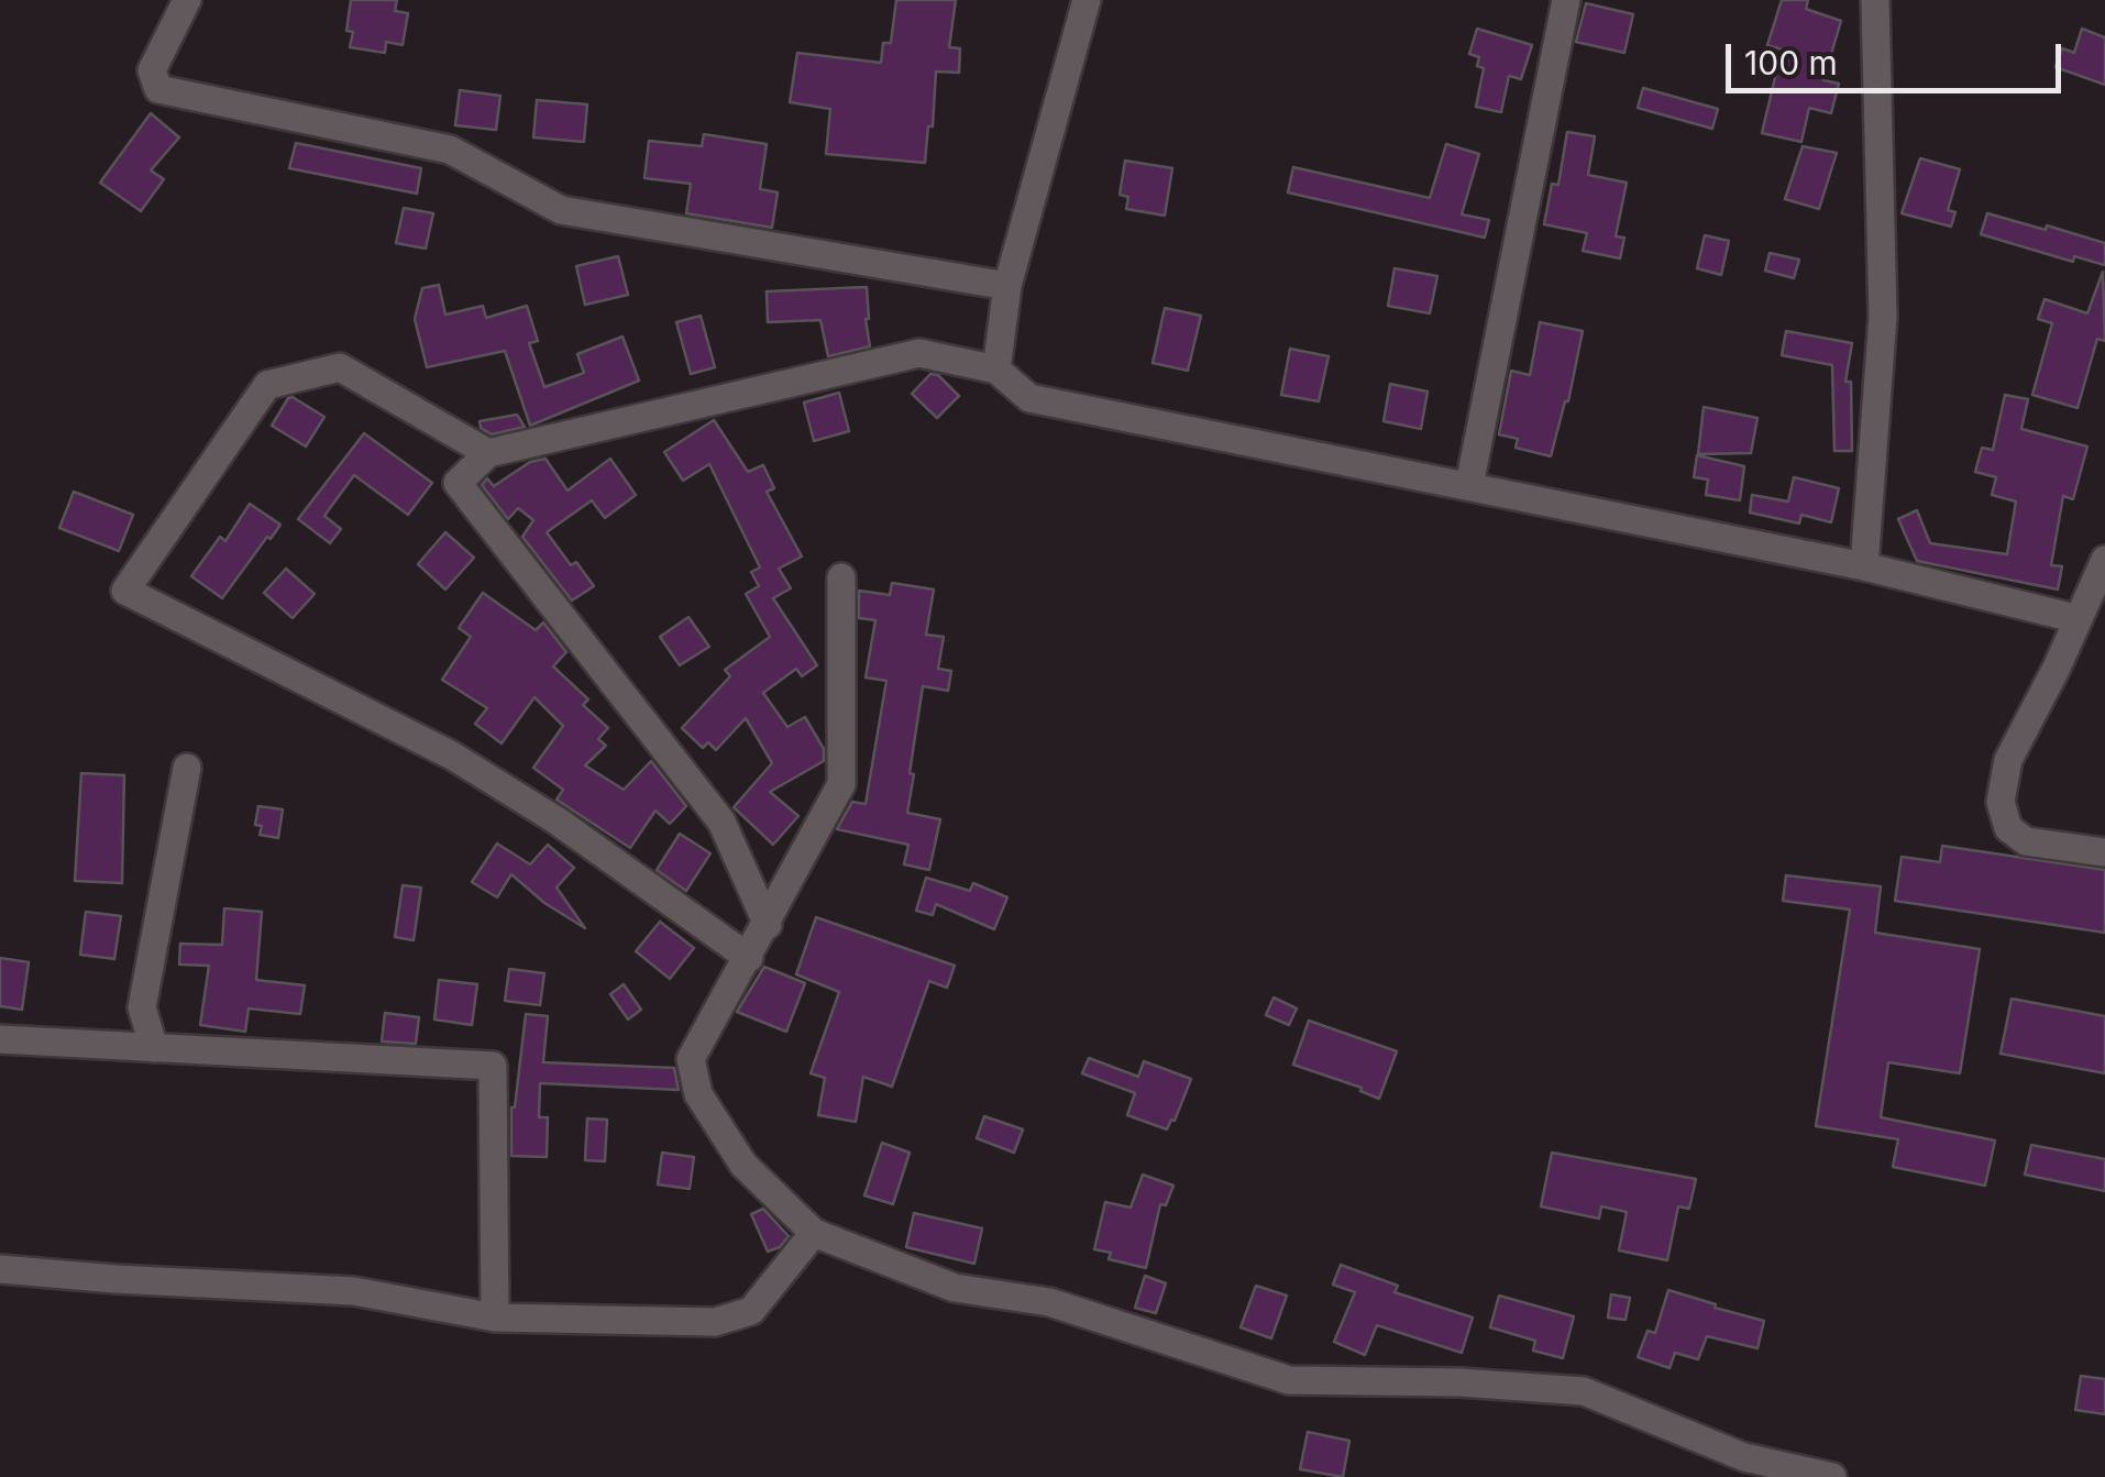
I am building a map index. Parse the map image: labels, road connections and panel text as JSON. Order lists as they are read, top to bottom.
{
  "scale_bar": "100 m"
}
